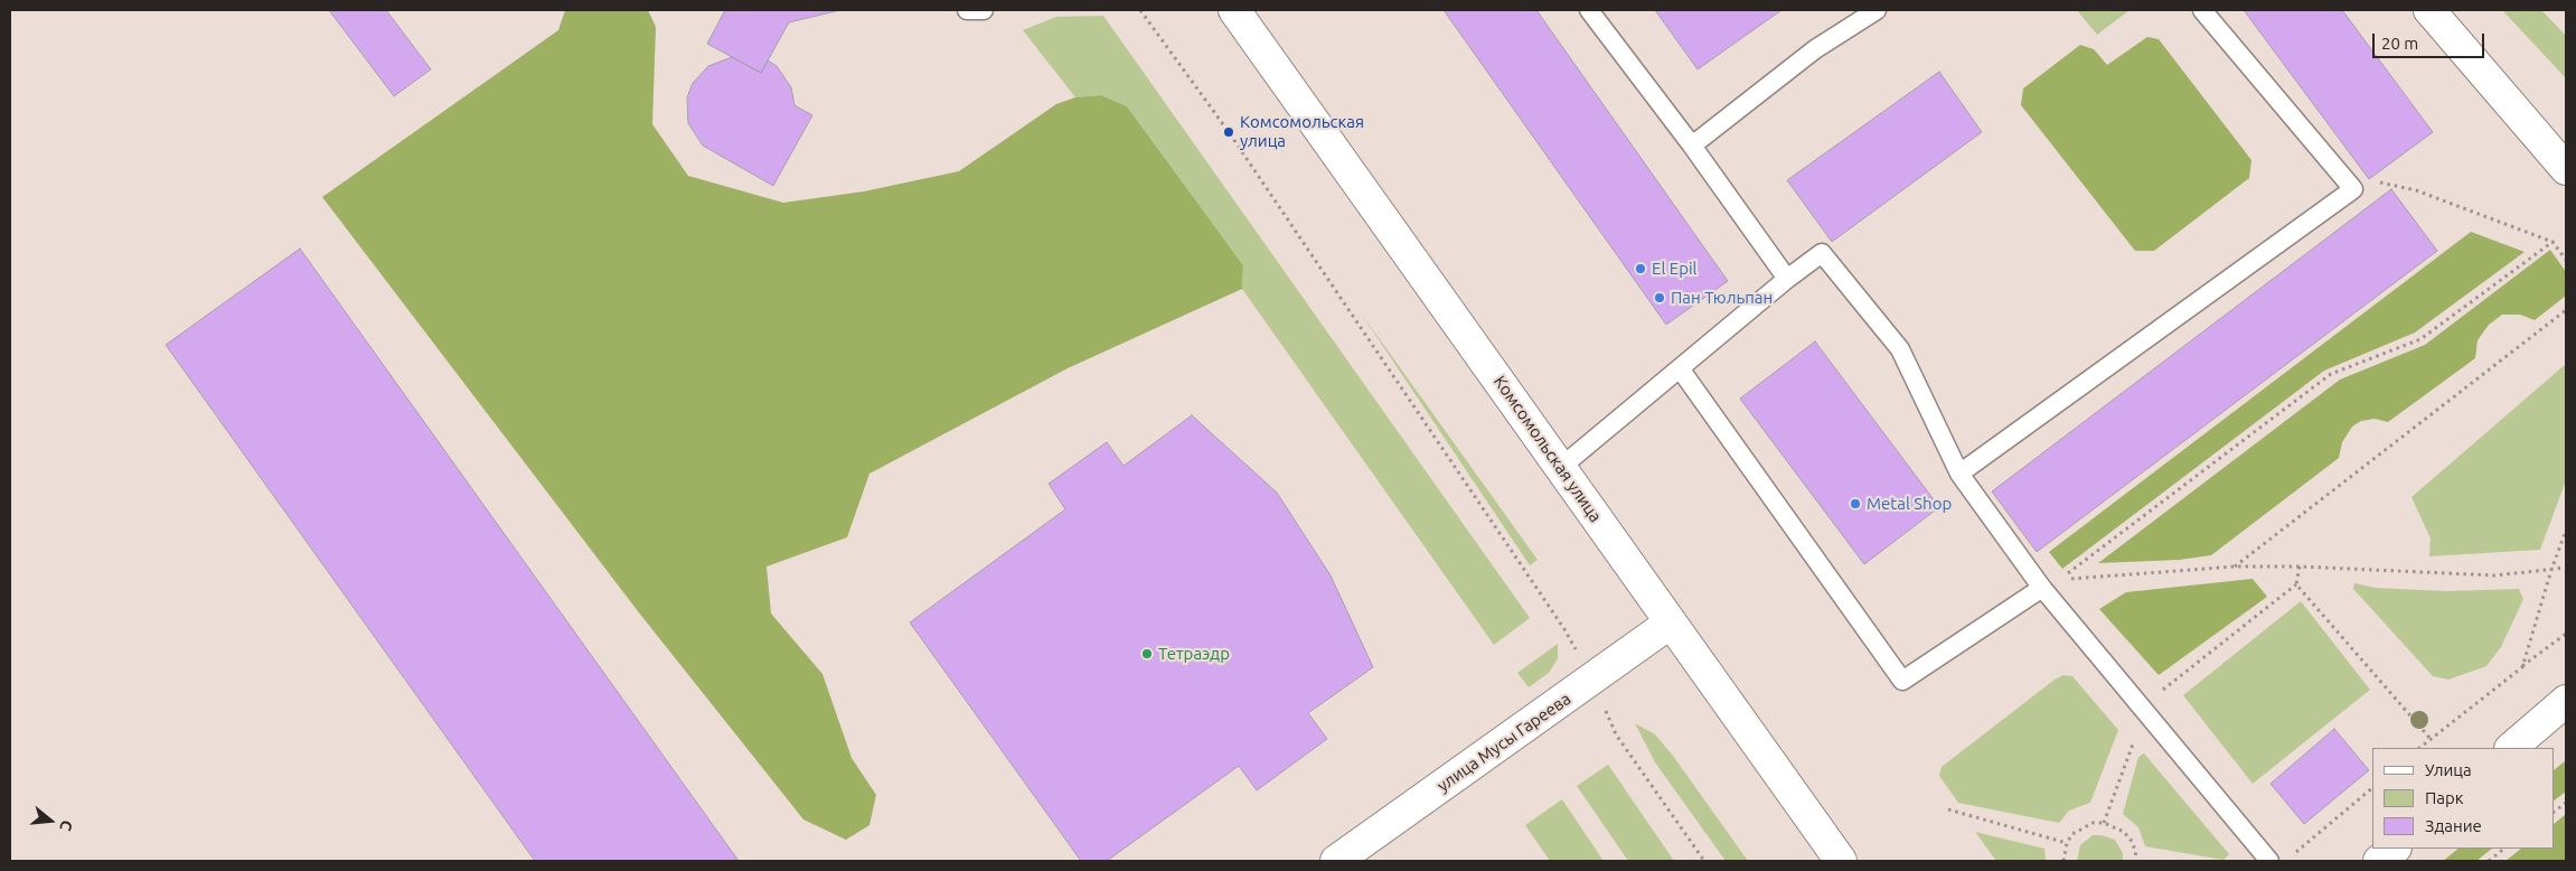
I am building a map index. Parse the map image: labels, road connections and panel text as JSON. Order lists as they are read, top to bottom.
{
  "streets": {
    "main road": ["Комсомольская улица", "улица Мусы Гареева"]
  },
  "crossings": [
    ["Комсомольская улица", "улица Мусы Гареева"]
  ],
  "places": [
    "Комсомольская улица",
    "El Epil",
    "Пан Тюльпан",
    "Metal Shop",
    "Тетраэдр"
  ],
  "legend": ["Улица", "Парк", "Здание"],
  "scale_bar": "20 m",
  "north": "right"
}
